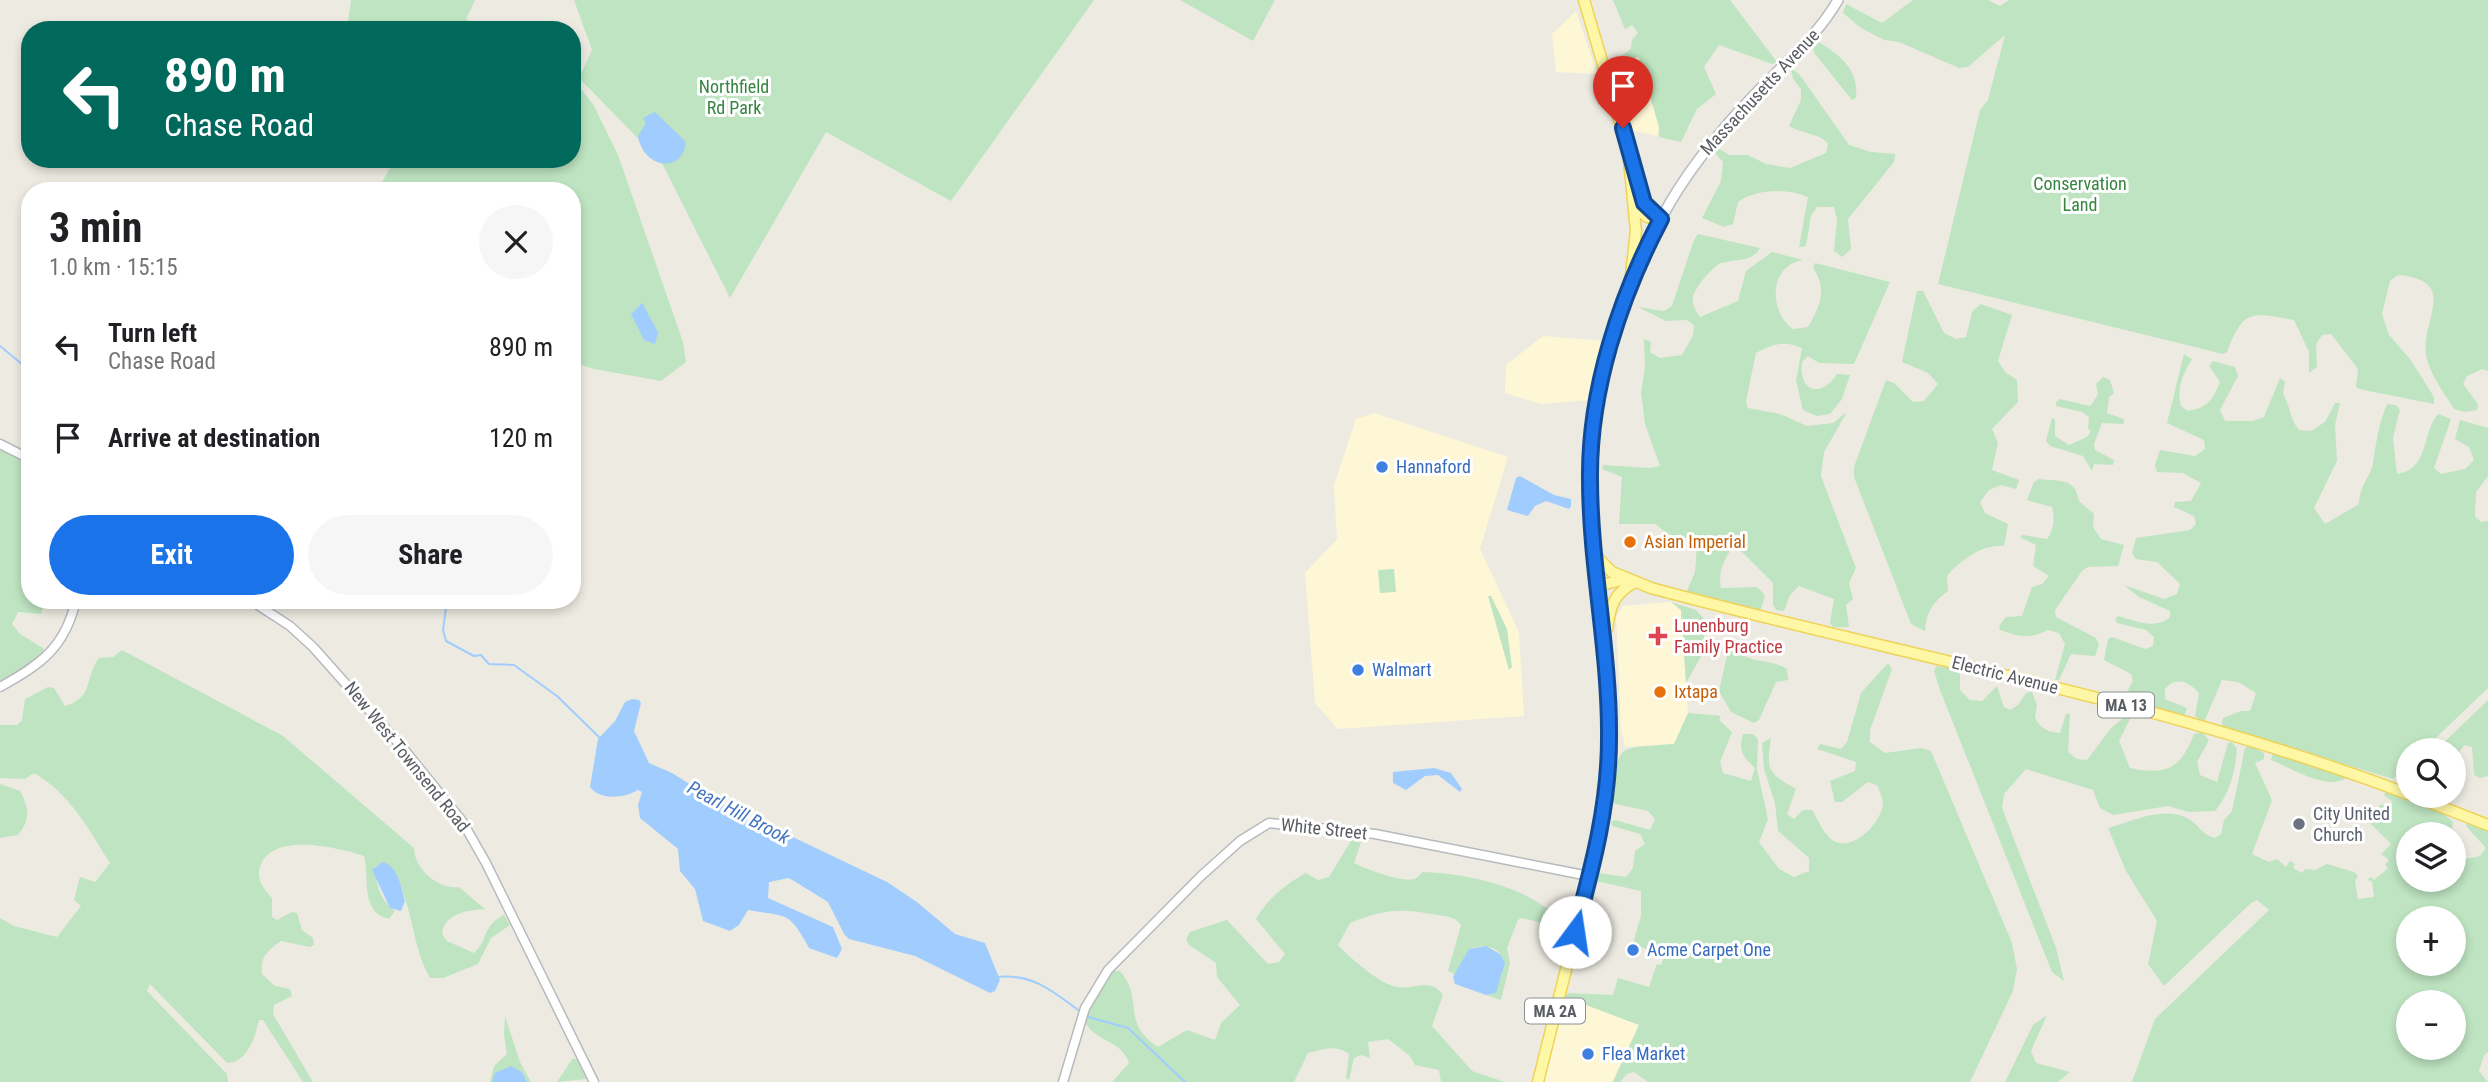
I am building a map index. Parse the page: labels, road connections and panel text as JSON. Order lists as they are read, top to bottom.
{
  "streets": {
    "main road": [
      "Massachusetts Avenue",
      "Electric Avenue",
      "MA 13",
      "MA 2A"
    ],
    "street": ["New West Townsend Road", "White Street"]
  },
  "crossings": [
    ["Massachusetts Avenue", "MA 13"],
    ["Massachusetts Avenue", "White Street"],
    ["Electric Avenue", "MA 13"]
  ],
  "water": ["Pearl Hill Brook"],
  "parks": ["Northfield Rd Park", "Conservation Land"],
  "places": {
    "other": [
      "Hannaford",
      "Asian Imperial",
      "Walmart",
      "Ixtapa",
      "City United Church",
      "Acme Carpet One",
      "Flea Market"
    ],
    "health": ["Lunenburg Family Practice"]
  },
  "page": {
    "turn": ["890 m", "Chase Road"],
    "heading": ["3 min", "1.0 km · 15:15"],
    "list": [
      {
        "name": "Turn left",
        "note": "Chase Road",
        "value": "890 m"
      },
      {
        "name": "Arrive at destination",
        "value": "120 m"
      }
    ],
    "buttons": ["Exit", "Share"],
    "map_buttons": ["+", "−"]
  }
}
